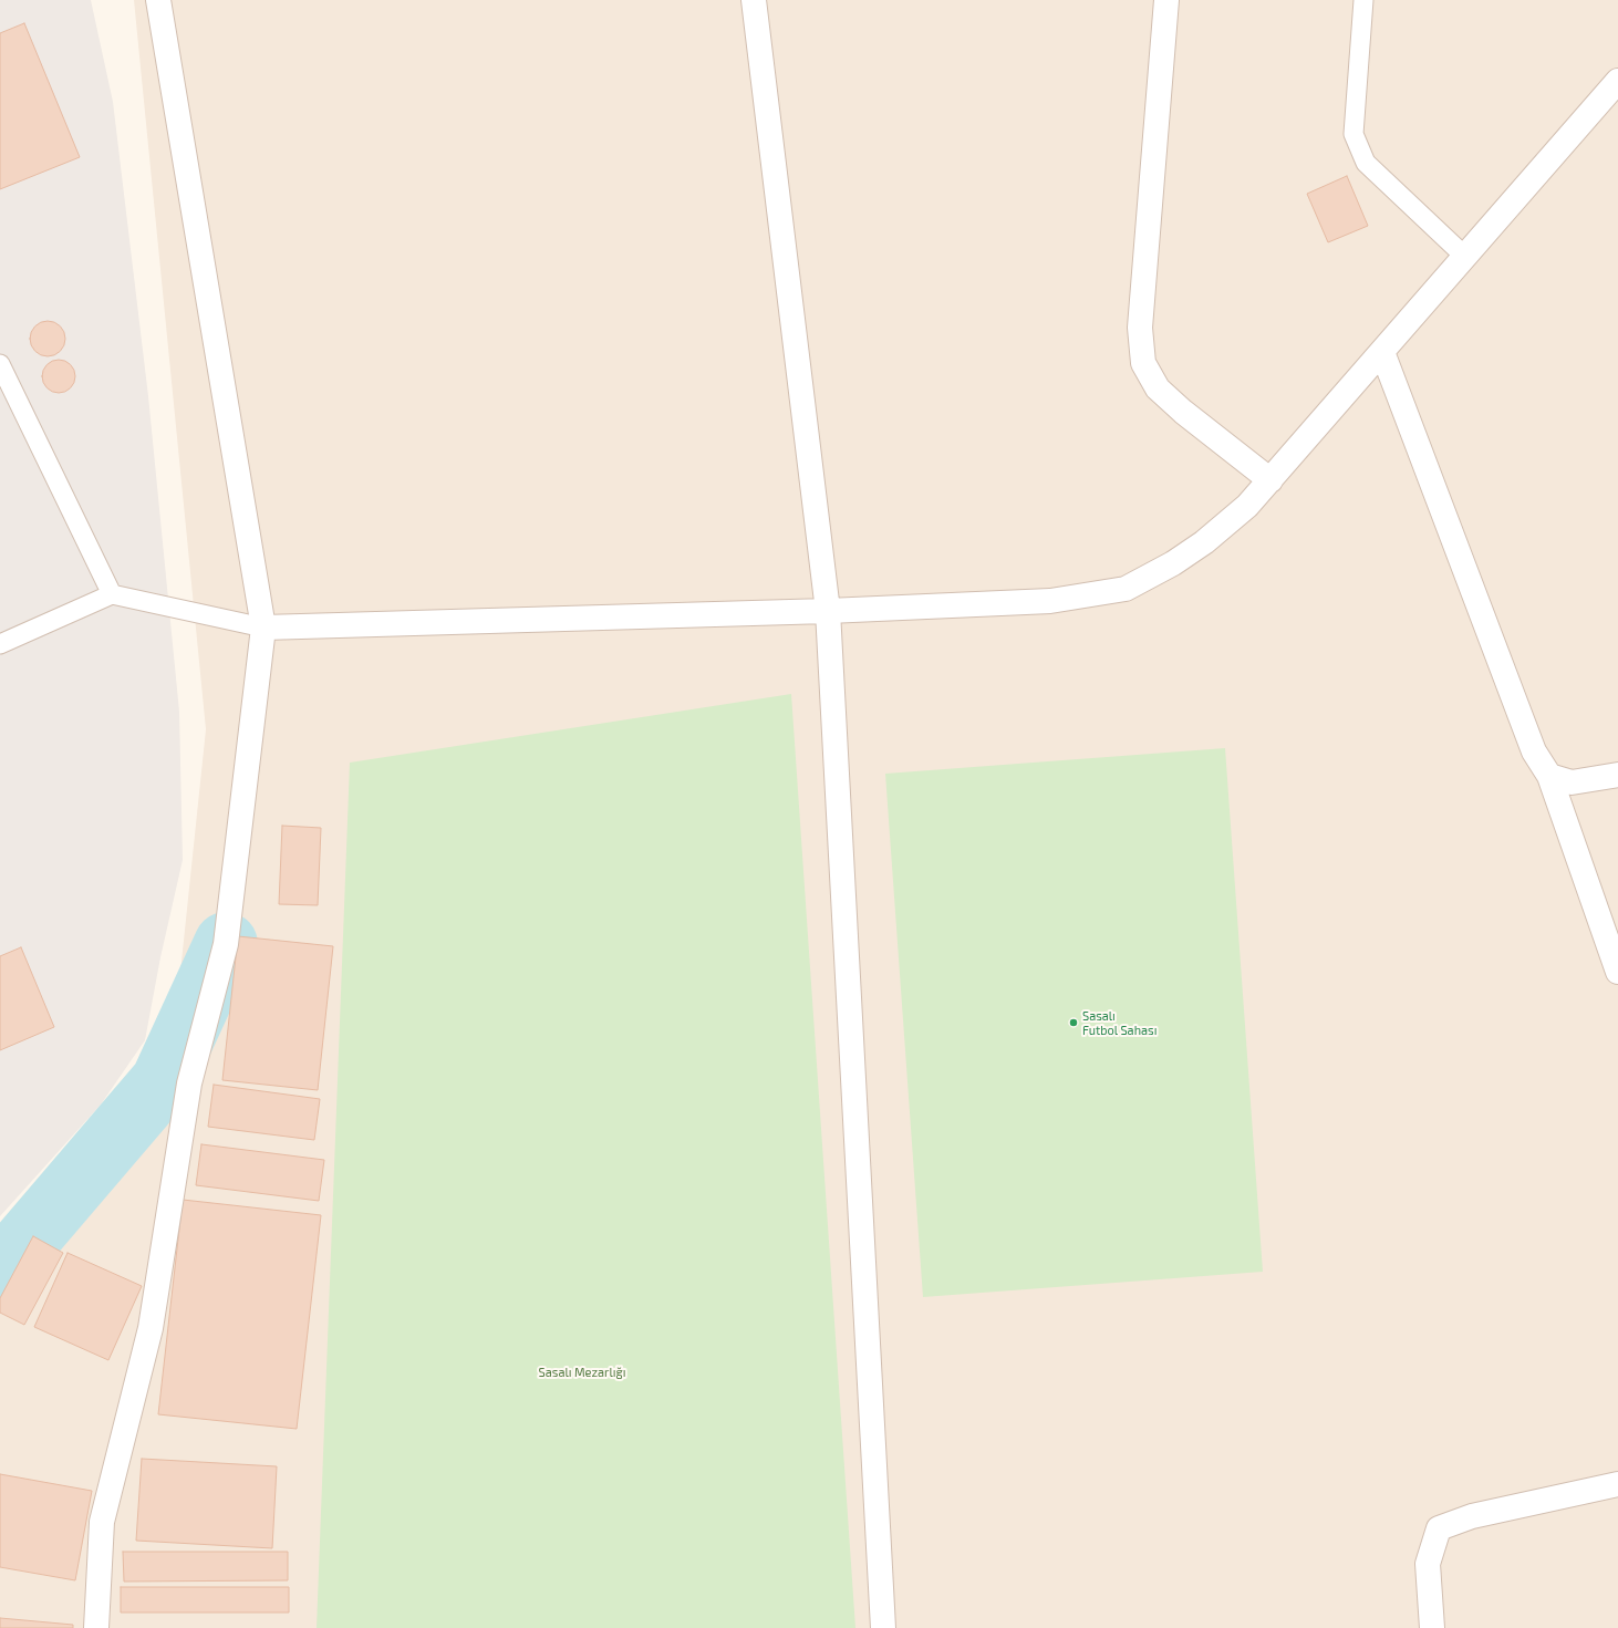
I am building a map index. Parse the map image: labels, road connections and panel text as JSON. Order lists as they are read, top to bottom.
{
  "parks": ["Sasalı Mezarlığı"],
  "places": ["Sasalı Futbol Sahası"]
}
